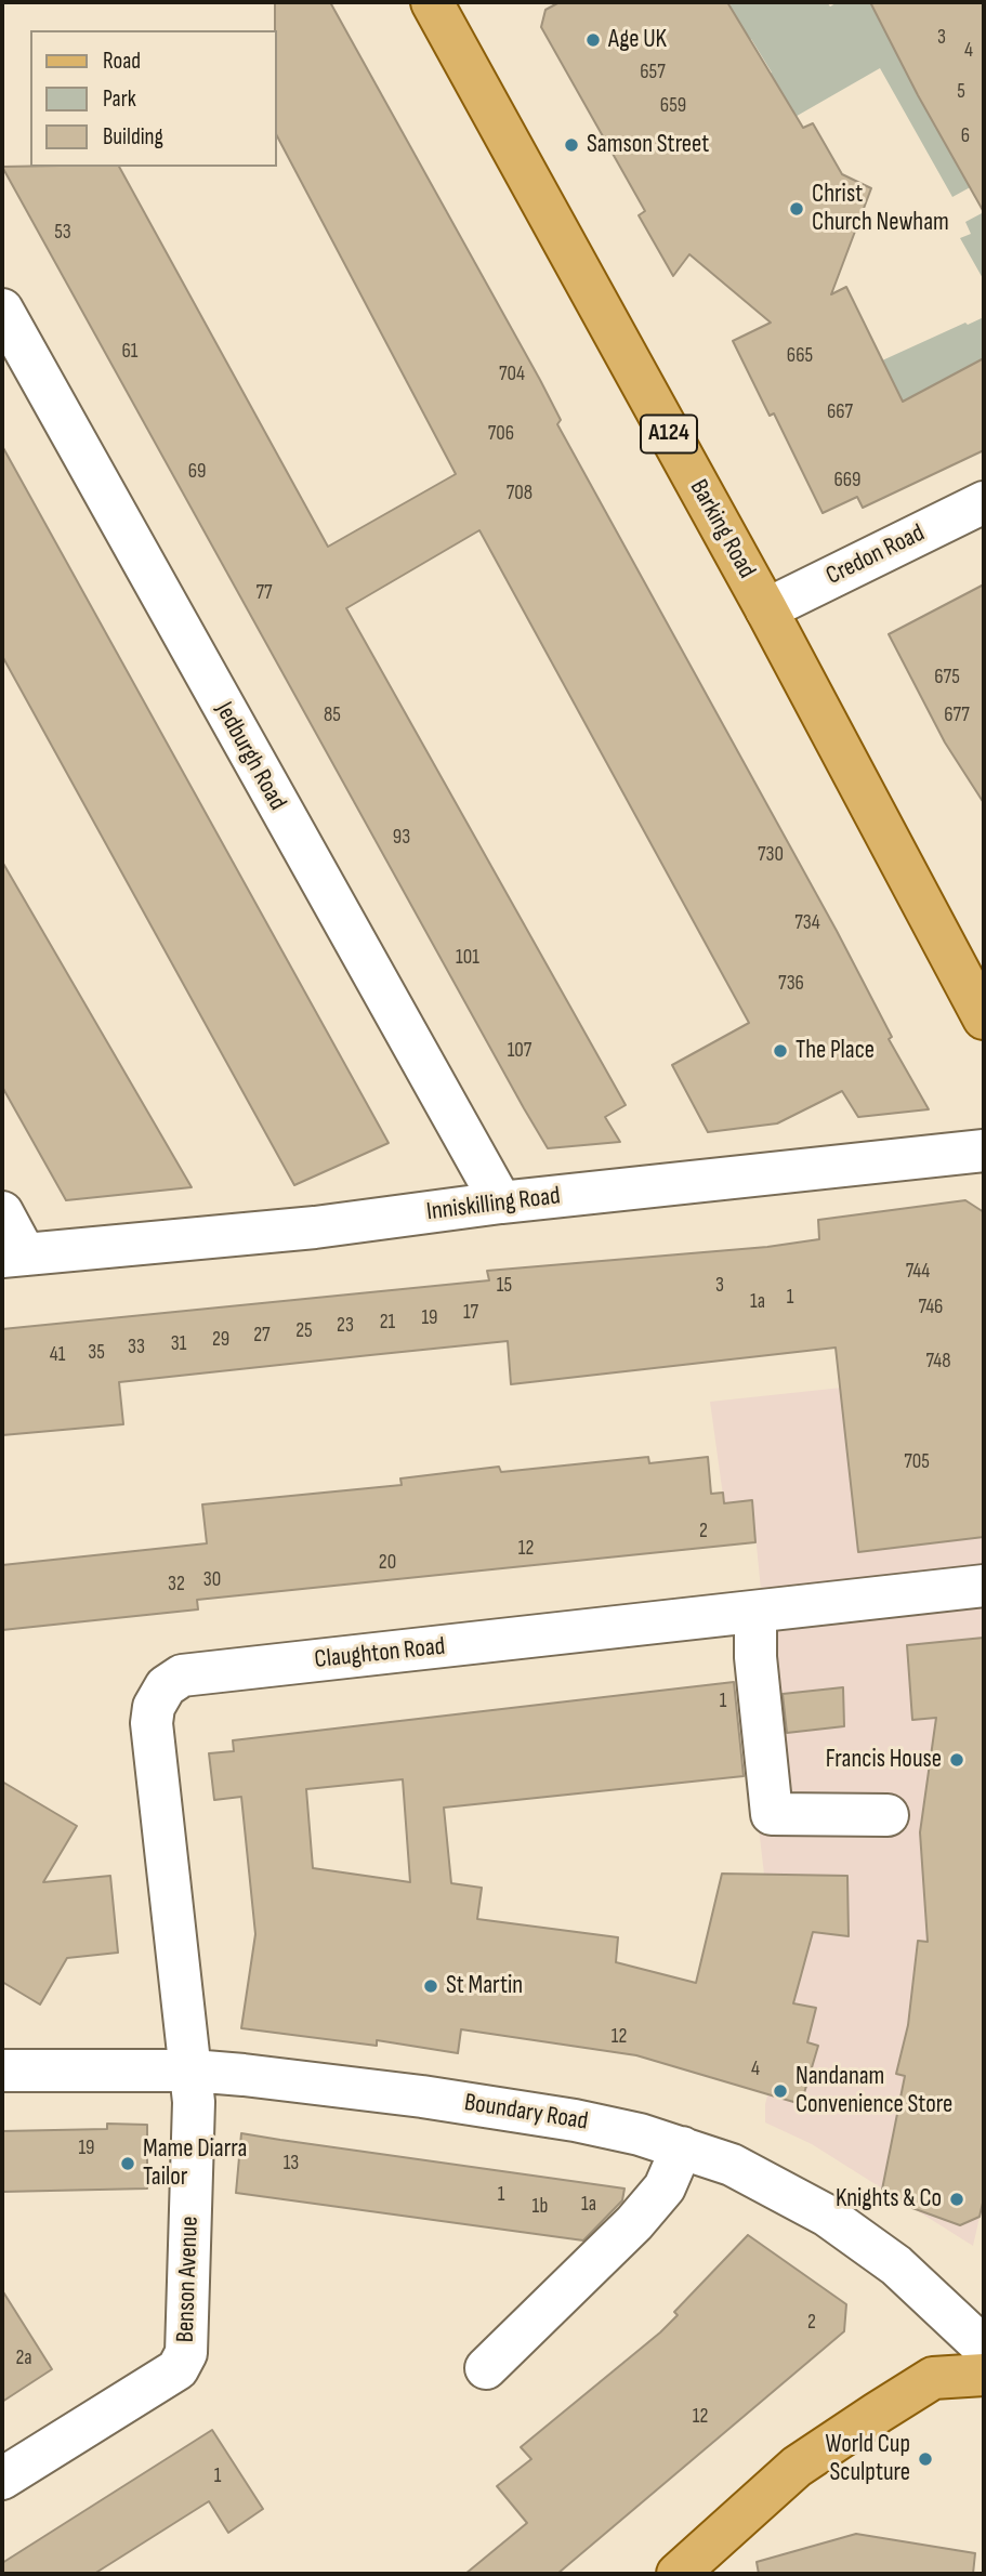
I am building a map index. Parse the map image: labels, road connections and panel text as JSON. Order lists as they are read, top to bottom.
{
  "streets": {
    "main road": ["A124", "Barking Road"],
    "street": [
      "Credon Road",
      "Jedburgh Road",
      "Inniskilling Road",
      "Claughton Road",
      "Boundary Road",
      "Benson Avenue"
    ]
  },
  "crossings": [
    ["Barking Road", "Credon Road"],
    ["Jedburgh Road", "Inniskilling Road"],
    ["Claughton Road", "Boundary Road"],
    ["Claughton Road", "Benson Avenue"],
    ["Boundary Road", "Benson Avenue"]
  ],
  "places": [
    "Age UK",
    "Samson Street",
    "Christ Church Newham",
    "The Place",
    "Francis House",
    "St Martin",
    "Nandanam Convenience Store",
    "Mame Diarra Tailor",
    "Knights & Co",
    "World Cup Sculpture"
  ],
  "house_numbers": [
    "3",
    "4",
    "657",
    "5",
    "659",
    "6",
    "53",
    "61",
    "665",
    "704",
    "667",
    "706",
    "69",
    "669",
    "708",
    "77",
    "675",
    "85",
    "677",
    "93",
    "730",
    "734",
    "101",
    "736",
    "107",
    "744",
    "15",
    "3",
    "1",
    "1a",
    "746",
    "17",
    "19",
    "21",
    "23",
    "25",
    "27",
    "29",
    "31",
    "33",
    "35",
    "41",
    "748",
    "705",
    "2",
    "12",
    "20",
    "30",
    "32",
    "1",
    "12",
    "4",
    "19",
    "13",
    "1",
    "1a",
    "1b",
    "2",
    "2a",
    "12",
    "1"
  ],
  "legend": ["Road", "Park", "Building"]
}
